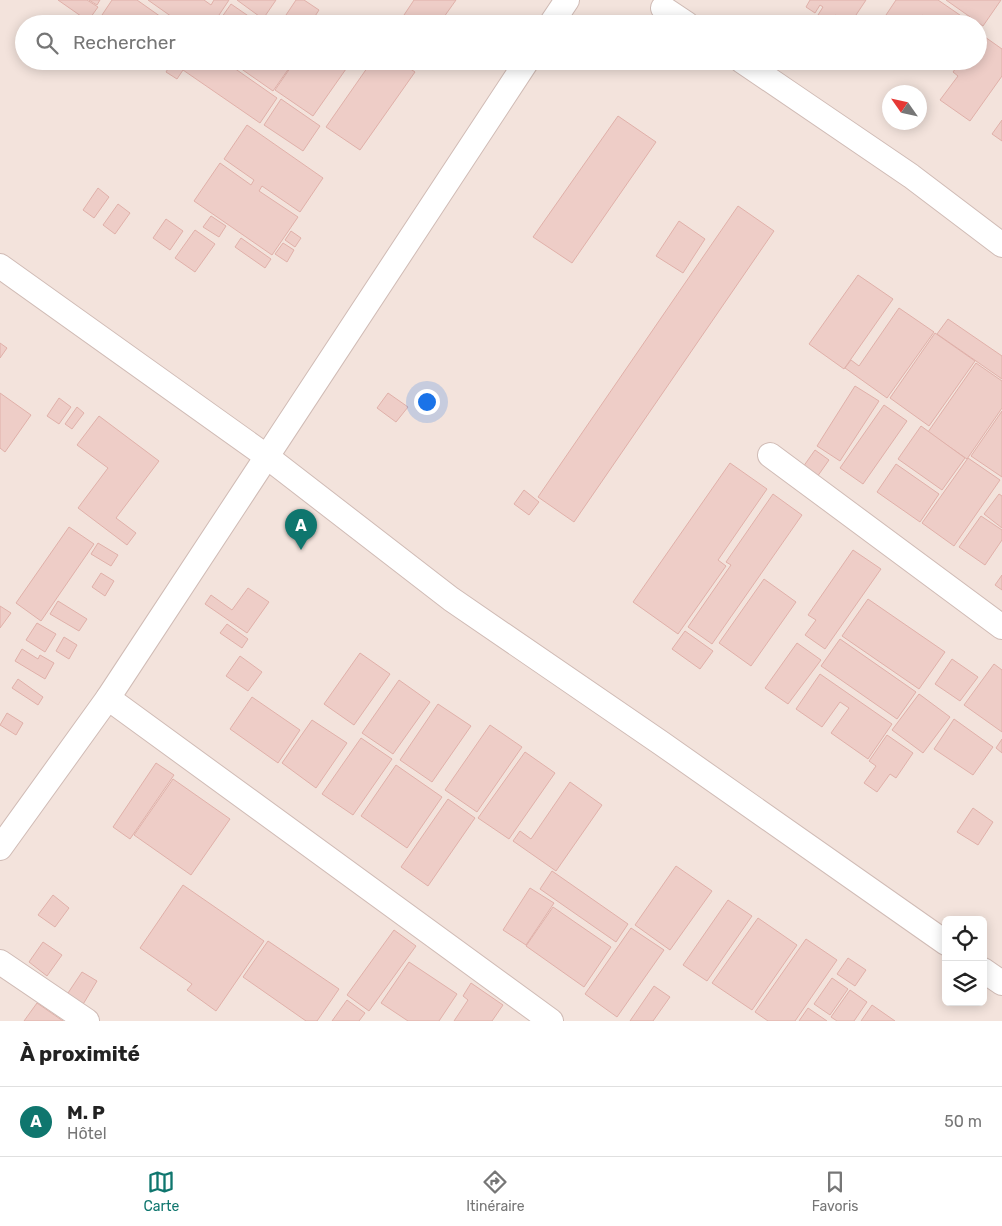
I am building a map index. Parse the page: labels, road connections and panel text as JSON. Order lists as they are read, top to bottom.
{
  "north": "top left",
  "page": {
    "search": "Rechercher",
    "pins": "A",
    "heading": "À proximité",
    "list": [
      {
        "mark": "A",
        "name": "M. P",
        "note": "Hôtel",
        "value": "50 m"
      }
    ],
    "nav": ["Carte", "Itinéraire", "Favoris"]
  }
}
